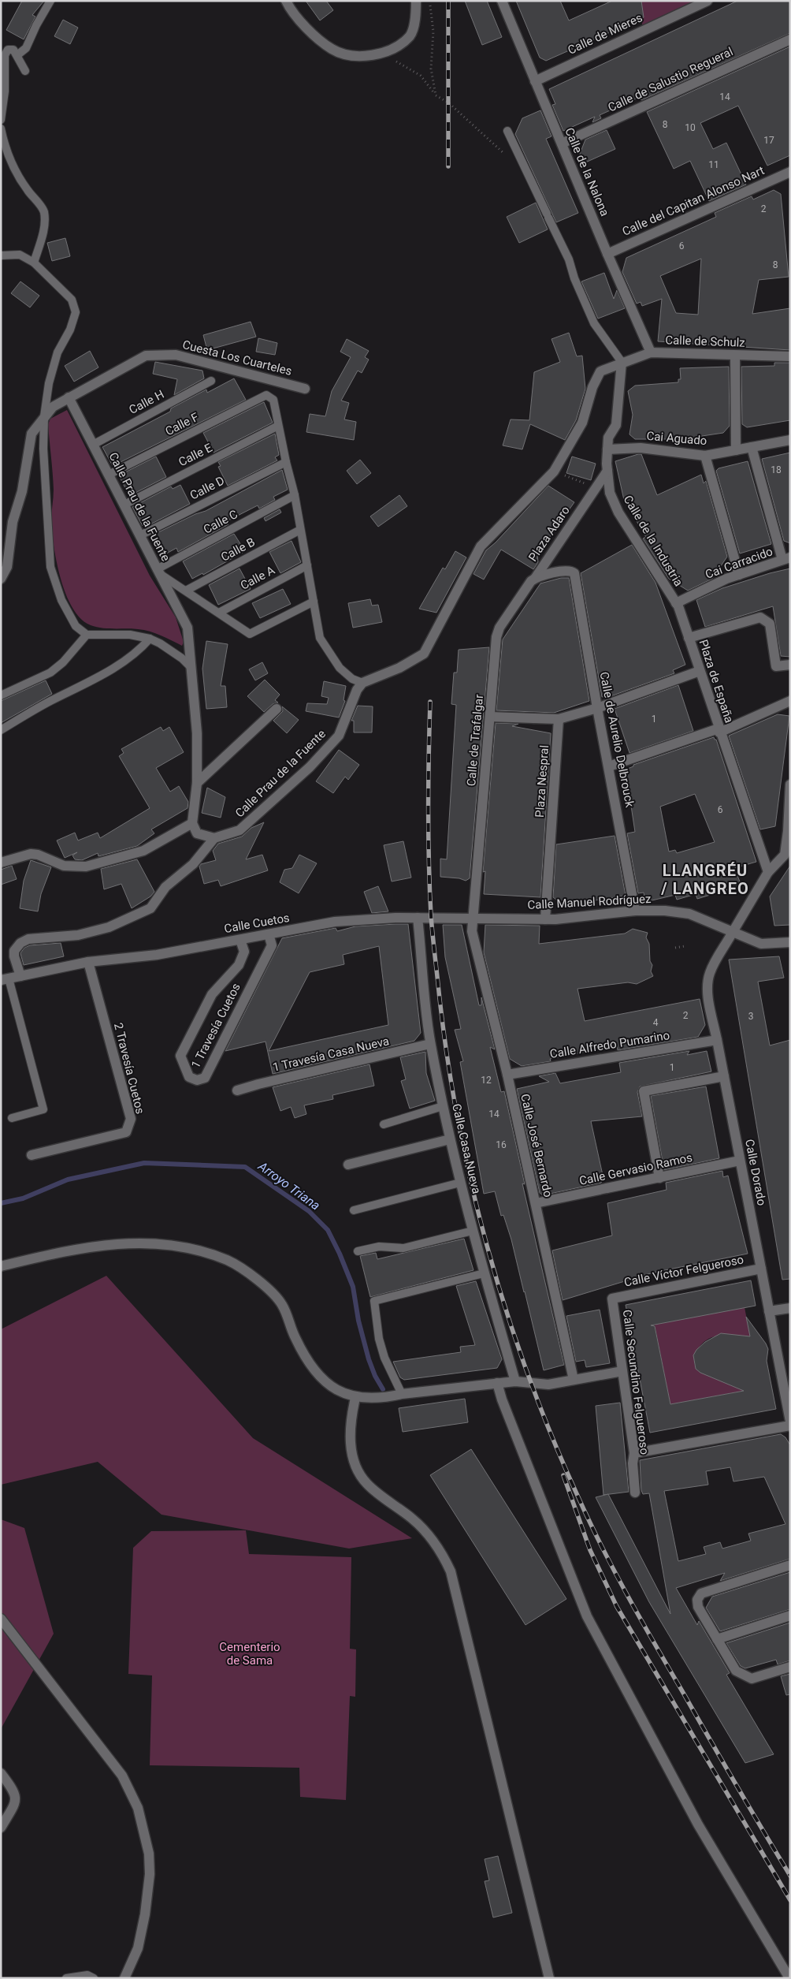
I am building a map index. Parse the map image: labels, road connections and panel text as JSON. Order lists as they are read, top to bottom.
{
  "streets": {
    "street": [
      "Calle de Mieres",
      "Calle de Salustio Regueral",
      "Calle de la Nalona",
      "Calle del Capitan Alonso Nart",
      "Calle de Schulz",
      "Cuesta Los Cuarteles",
      "Cai Aguado",
      "Calle Prau de la Fuente",
      "Plaza Adaro",
      "Calle de la Industria",
      "Cai Carracido",
      "Plaza de España",
      "Calle de Aurelio Delbrouck",
      "Calle de Trafalgar",
      "Plaza Nespral",
      "Calle Manuel Rodríguez",
      "Calle Cuetos",
      "1 Travesía Cuetos",
      "Calle Alfredo Pumarino",
      "1 Travesía Casa Nueva",
      "2 Travesía Cuetos",
      "Calle José Bernardo",
      "Calle Casa Nueva",
      "Calle Gervasio Ramos",
      "Calle Dorado",
      "Calle Víctor Felgueroso",
      "Calle Secundino Felgueroso"
    ],
    "lane": [
      "Calle H",
      "Calle F",
      "Calle E",
      "Calle D",
      "Calle C",
      "Calle B",
      "Calle A"
    ]
  },
  "crossings": [
    ["Calle de Mieres", "Calle de la Nalona"],
    ["Calle de Salustio Regueral", "Calle de la Nalona"],
    ["Calle de la Nalona", "Calle del Capitan Alonso Nart"],
    ["Calle de la Nalona", "Calle de Schulz"],
    ["Calle de Schulz", "Calle de la Industria"],
    ["Cuesta Los Cuarteles", "Calle Prau de la Fuente"],
    ["Calle H", "Calle Prau de la Fuente"],
    ["Calle F", "Calle E"],
    ["Calle F", "Calle Prau de la Fuente"],
    ["Cai Aguado", "Calle de la Industria"],
    ["Calle E", "Calle Prau de la Fuente"],
    ["Calle D", "Calle Prau de la Fuente"],
    ["Calle Prau de la Fuente", "Calle C"],
    ["Plaza Adaro", "Calle de la Industria"],
    ["Plaza Adaro", "Calle de Aurelio Delbrouck"],
    ["Plaza Adaro", "Calle de Trafalgar"],
    ["Calle de la Industria", "Cai Carracido"],
    ["Calle de la Industria", "Plaza de España"],
    ["Calle de Aurelio Delbrouck", "Calle Manuel Rodríguez"],
    ["Calle de Trafalgar", "Calle Manuel Rodríguez"],
    ["Calle de Trafalgar", "Calle José Bernardo"],
    ["Plaza Nespral", "Calle Manuel Rodríguez"],
    ["Calle Manuel Rodríguez", "Calle Cuetos"],
    ["Calle Manuel Rodríguez", "Calle José Bernardo"],
    ["Calle Manuel Rodríguez", "Calle Dorado"],
    ["Calle Cuetos", "1 Travesía Cuetos"],
    ["Calle Cuetos", "2 Travesía Cuetos"],
    ["Calle Cuetos", "Calle Casa Nueva"],
    ["Calle Alfredo Pumarino", "Calle José Bernardo"],
    ["Calle Alfredo Pumarino", "Calle Dorado"],
    ["1 Travesía Casa Nueva", "Calle Casa Nueva"],
    ["Calle José Bernardo", "Calle Gervasio Ramos"],
    ["Calle Gervasio Ramos", "Calle Dorado"],
    ["Calle Dorado", "Calle Víctor Felgueroso"],
    ["Calle Víctor Felgueroso", "Calle Secundino Felgueroso"]
  ],
  "districts": ["LLANGRÉU / LANGREO"],
  "water": ["Arroyo Triana"],
  "parks": ["Cementerio de Sama"],
  "house_numbers": [
    "14",
    "8",
    "10",
    "17",
    "11",
    "2",
    "6",
    "8",
    "18",
    "1",
    "6",
    "2",
    "3",
    "4",
    "1",
    "12",
    "14",
    "16"
  ]
}
